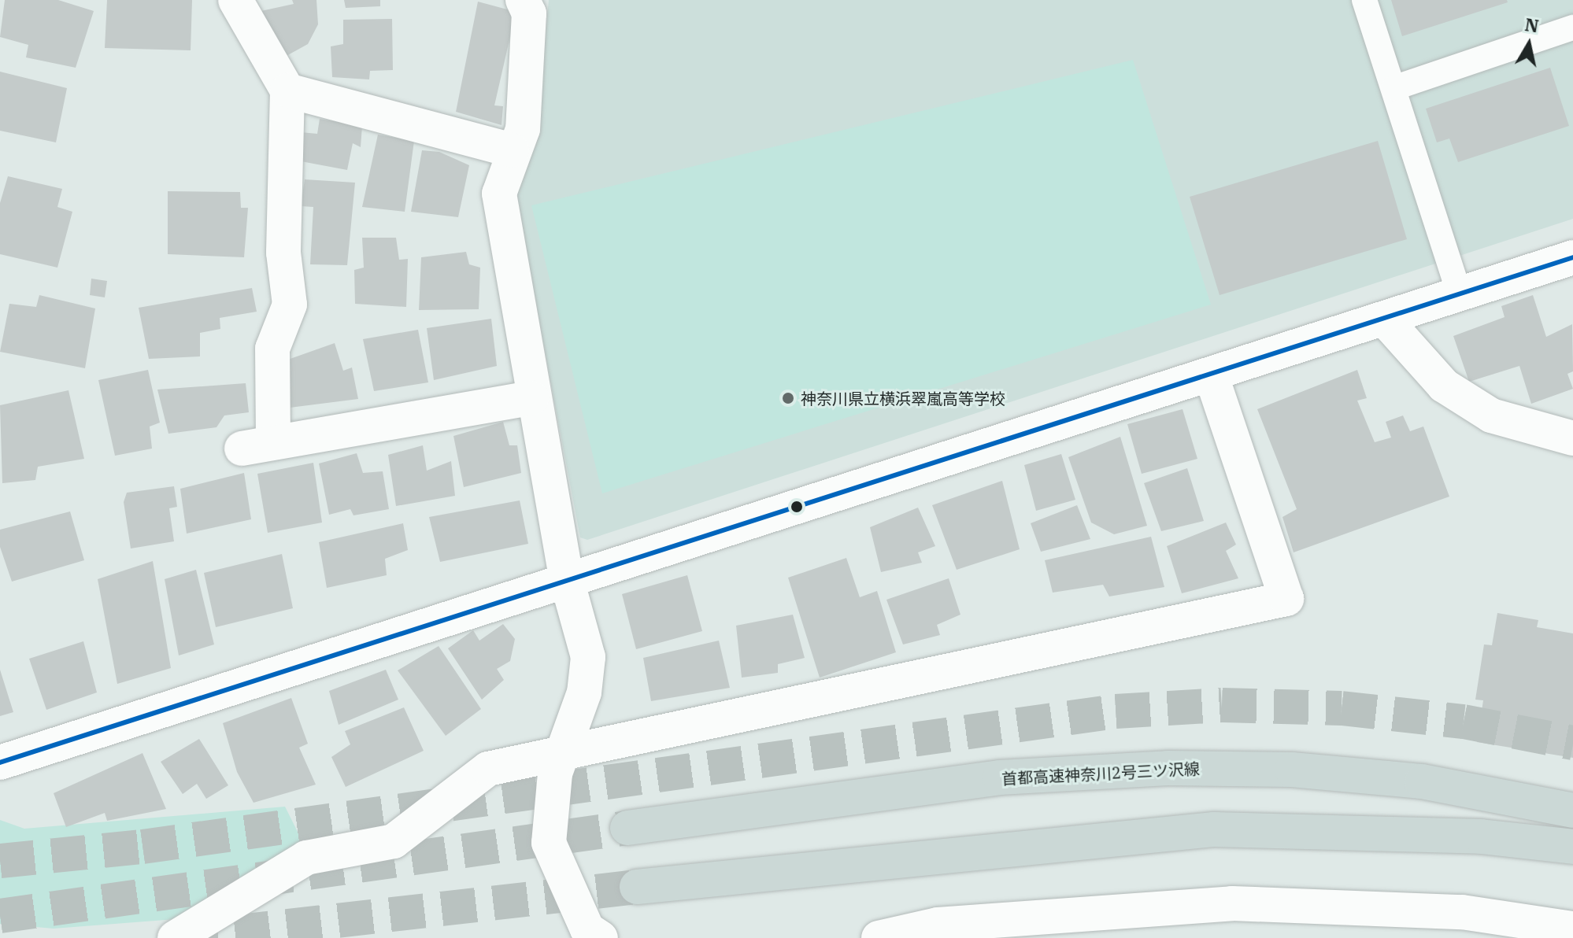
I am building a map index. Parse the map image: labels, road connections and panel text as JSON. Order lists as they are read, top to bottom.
{
  "streets": {
    "highway": ["首都高速神奈川2号三ツ沢線"]
  },
  "places": ["神奈川県立横浜翠嵐高等学校"],
  "north": "top"
}
